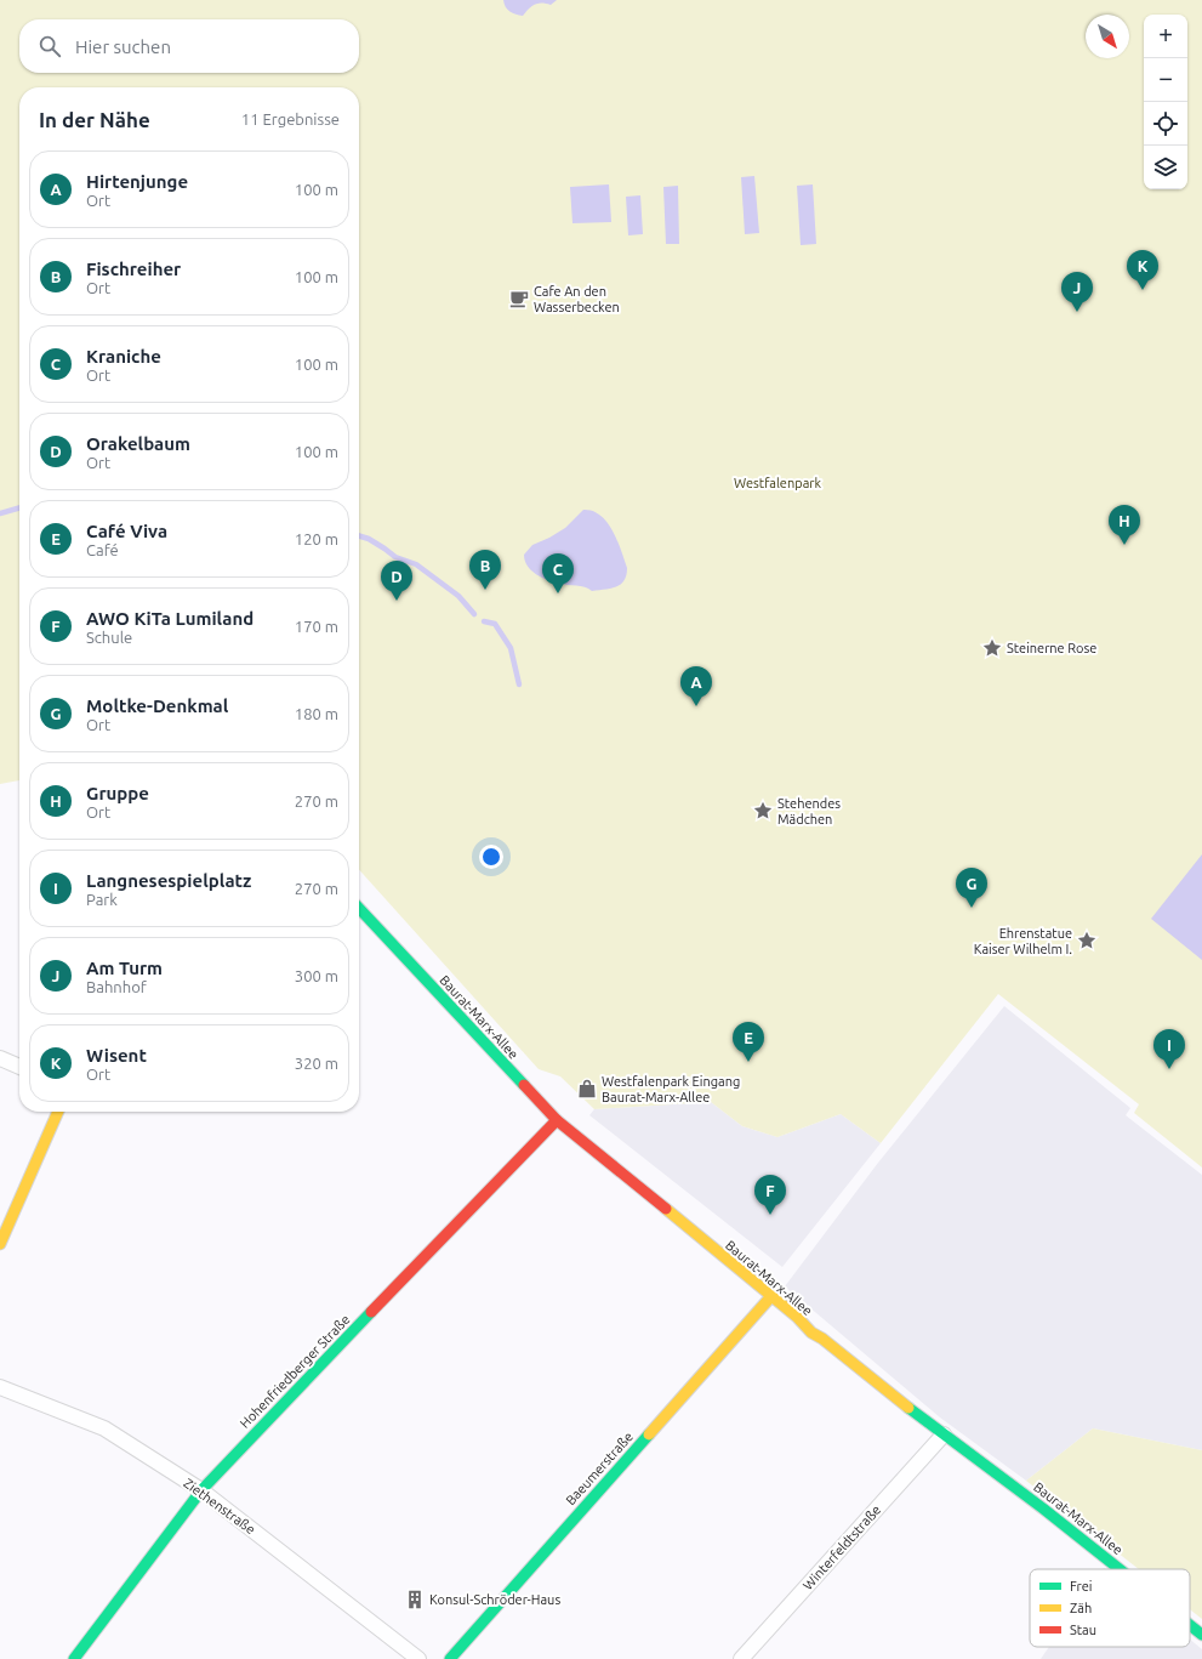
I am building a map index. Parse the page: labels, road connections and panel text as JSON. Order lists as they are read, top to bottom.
{
  "streets": {
    "street": [
      "Baurat-Marx-Allee",
      "Hohenfriedberger Straße",
      "Baeumerstraße",
      "Ziethenstraße",
      "Winterfeldtstraße"
    ]
  },
  "crossings": [
    ["Baurat-Marx-Allee", "Hohenfriedberger Straße"],
    ["Baurat-Marx-Allee", "Baeumerstraße"],
    ["Baurat-Marx-Allee", "Winterfeldtstraße"],
    ["Hohenfriedberger Straße", "Ziethenstraße"]
  ],
  "parks": ["Westfalenpark"],
  "places": {
    "cafe": ["Cafe An den Wasserbecken"],
    "place": ["Steinerne Rose", "Stehendes Mädchen", "Ehrenstatue Kaiser Wilhelm I."],
    "shop": ["Westfalenpark Eingang Baurat-Marx-Allee"],
    "building": ["Konsul-Schröder-Haus"]
  },
  "legend": ["Frei", "Zäh", "Stau"],
  "north": "bottom right",
  "page": {
    "map_buttons": ["+", "−"],
    "search": "Hier suchen",
    "heading": ["In der Nähe", "11 Ergebnisse"],
    "list": [
      {
        "mark": "A",
        "name": "Hirtenjunge",
        "note": "Ort",
        "value": "100 m"
      },
      {
        "mark": "B",
        "name": "Fischreiher",
        "note": "Ort",
        "value": "100 m"
      },
      {
        "mark": "C",
        "name": "Kraniche",
        "note": "Ort",
        "value": "100 m"
      },
      {
        "mark": "D",
        "name": "Orakelbaum",
        "note": "Ort",
        "value": "100 m"
      },
      {
        "mark": "E",
        "name": "Café Viva",
        "note": "Café",
        "value": "120 m"
      },
      {
        "mark": "F",
        "name": "AWO KiTa Lumiland",
        "note": "Schule",
        "value": "170 m"
      },
      {
        "mark": "G",
        "name": "Moltke-Denkmal",
        "note": "Ort",
        "value": "180 m"
      },
      {
        "mark": "H",
        "name": "Gruppe",
        "note": "Ort",
        "value": "270 m"
      },
      {
        "mark": "I",
        "name": "Langnesespielplatz",
        "note": "Park",
        "value": "270 m"
      },
      {
        "mark": "J",
        "name": "Am Turm",
        "note": "Bahnhof",
        "value": "300 m"
      },
      {
        "mark": "K",
        "name": "Wisent",
        "note": "Ort",
        "value": "320 m"
      }
    ],
    "pins": [
      "K",
      "J",
      "H",
      "B",
      "C",
      "D",
      "A",
      "G",
      "E",
      "I",
      "F"
    ]
  }
}
